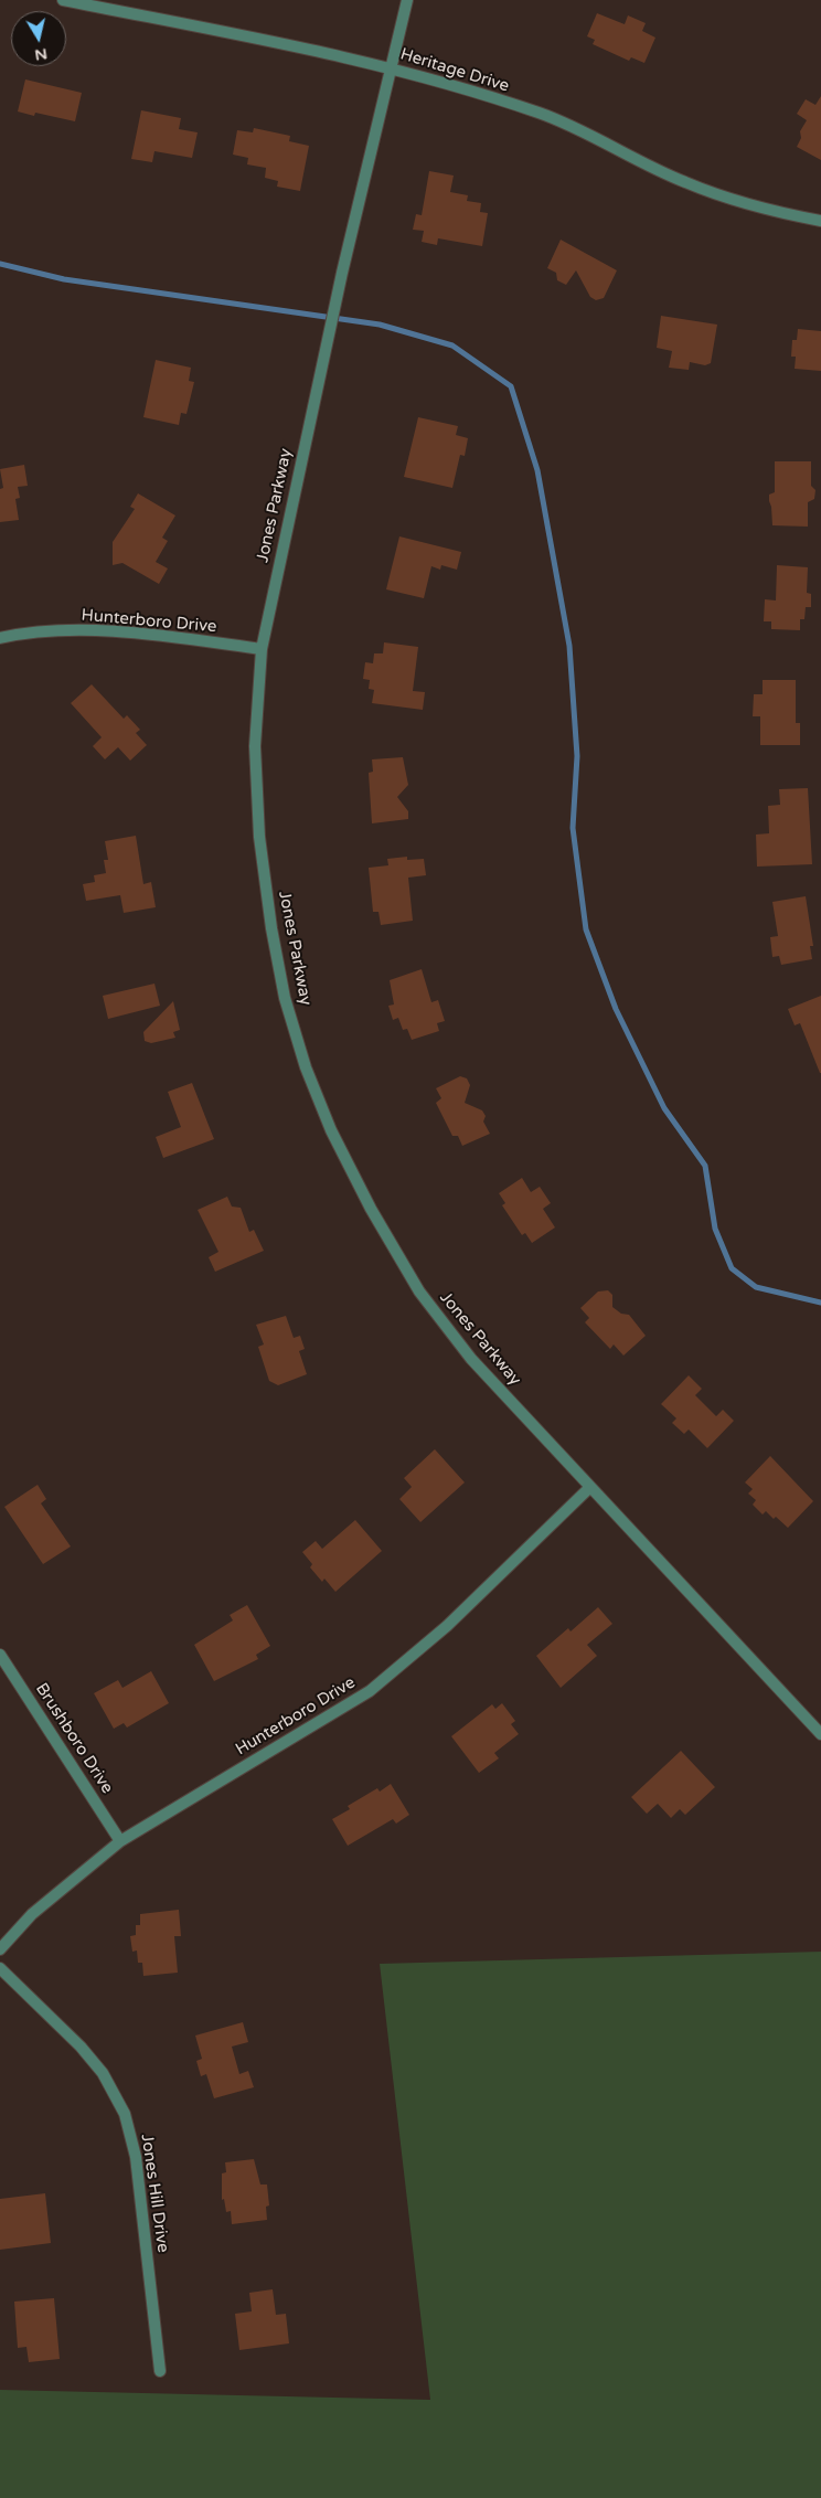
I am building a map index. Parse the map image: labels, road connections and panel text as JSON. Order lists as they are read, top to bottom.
{
  "streets": {
    "street": [
      "Heritage Drive",
      "Jones Parkway",
      "Hunterboro Drive",
      "Brushboro Drive",
      "Jones Hill Drive"
    ]
  },
  "crossings": [
    ["Heritage Drive", "Jones Parkway"],
    ["Jones Parkway", "Hunterboro Drive"],
    ["Hunterboro Drive", "Brushboro Drive"]
  ],
  "north": "bottom"
}
